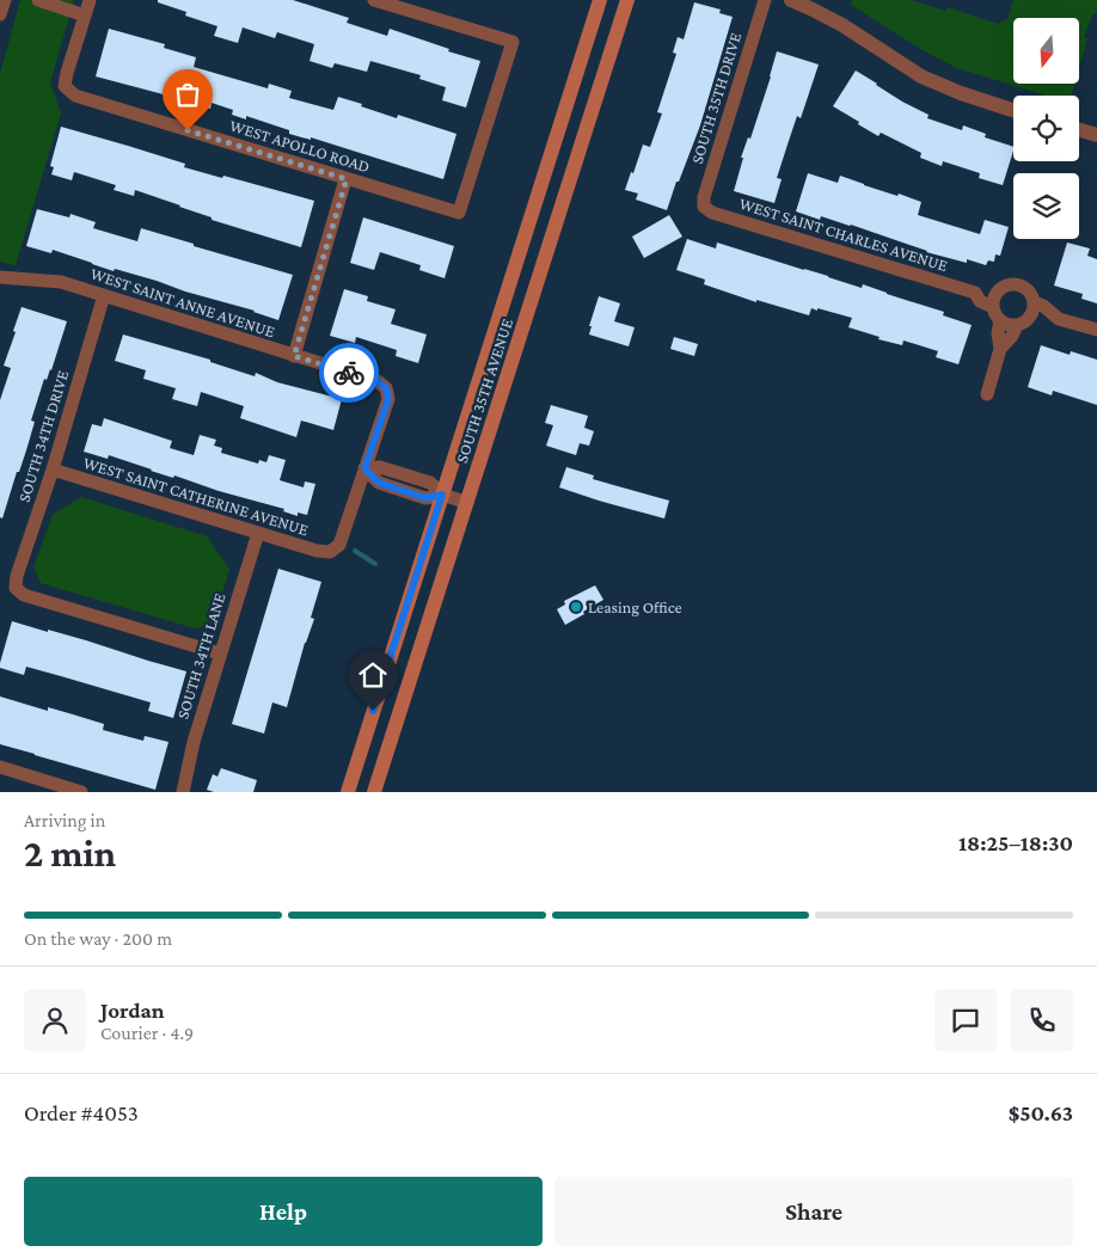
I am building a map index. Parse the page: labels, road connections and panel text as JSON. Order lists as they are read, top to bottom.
{
  "streets": {
    "main road": ["SOUTH 35TH AVENUE"],
    "street": [
      "SOUTH 35TH DRIVE",
      "WEST APOLLO ROAD",
      "WEST SAINT CHARLES AVENUE",
      "WEST SAINT ANNE AVENUE",
      "SOUTH 34TH DRIVE",
      "WEST SAINT CATHERINE AVENUE",
      "SOUTH 34TH LANE"
    ]
  },
  "crossings": [
    ["SOUTH 35TH DRIVE", "WEST SAINT CHARLES AVENUE"],
    ["WEST SAINT ANNE AVENUE", "SOUTH 34TH DRIVE"],
    ["WEST SAINT ANNE AVENUE", "WEST SAINT CATHERINE AVENUE"],
    ["SOUTH 34TH DRIVE", "WEST SAINT CATHERINE AVENUE"],
    ["SOUTH 34TH DRIVE", "SOUTH 34TH LANE"],
    ["WEST SAINT CATHERINE AVENUE", "SOUTH 34TH LANE"]
  ],
  "places": ["Leasing Office"],
  "north": "bottom",
  "page": {
    "heading": ["2 min", "Arriving in", "18:25–18:30"],
    "panel": [
      "Jordan",
      "Courier · 4.9",
      "Order #4053",
      "$50.63"
    ],
    "bar": "On the way · 200 m",
    "buttons": ["Help", "Share"]
  }
}
